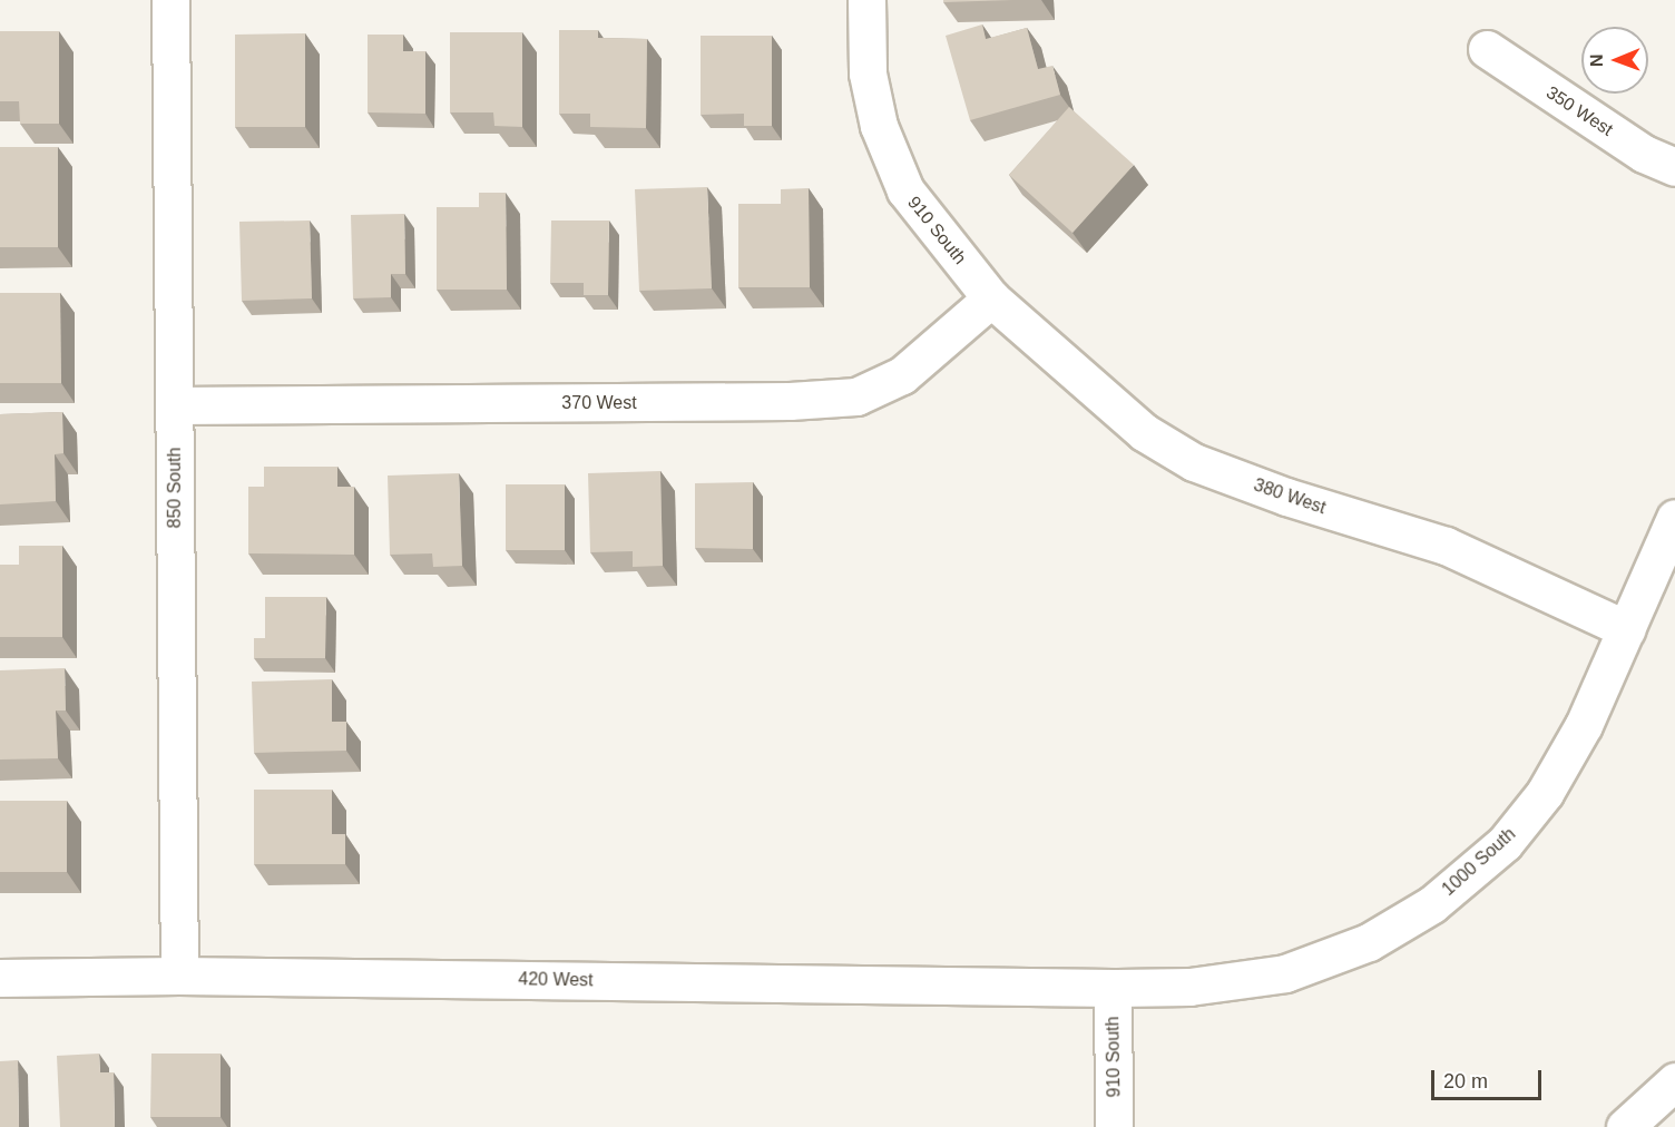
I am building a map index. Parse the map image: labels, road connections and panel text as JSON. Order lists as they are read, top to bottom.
{
  "streets": {
    "street": [
      "350 West",
      "910 South",
      "370 West",
      "850 South",
      "380 West",
      "1000 South",
      "420 West"
    ]
  },
  "crossings": [
    ["910 South", "370 West"],
    ["910 South", "380 West"],
    ["910 South", "1000 South"],
    ["910 South", "420 West"],
    ["370 West", "850 South"],
    ["370 West", "380 West"],
    ["850 South", "420 West"],
    ["380 West", "1000 South"],
    ["1000 South", "420 West"]
  ],
  "scale_bar": "20 m",
  "north": "left"
}
